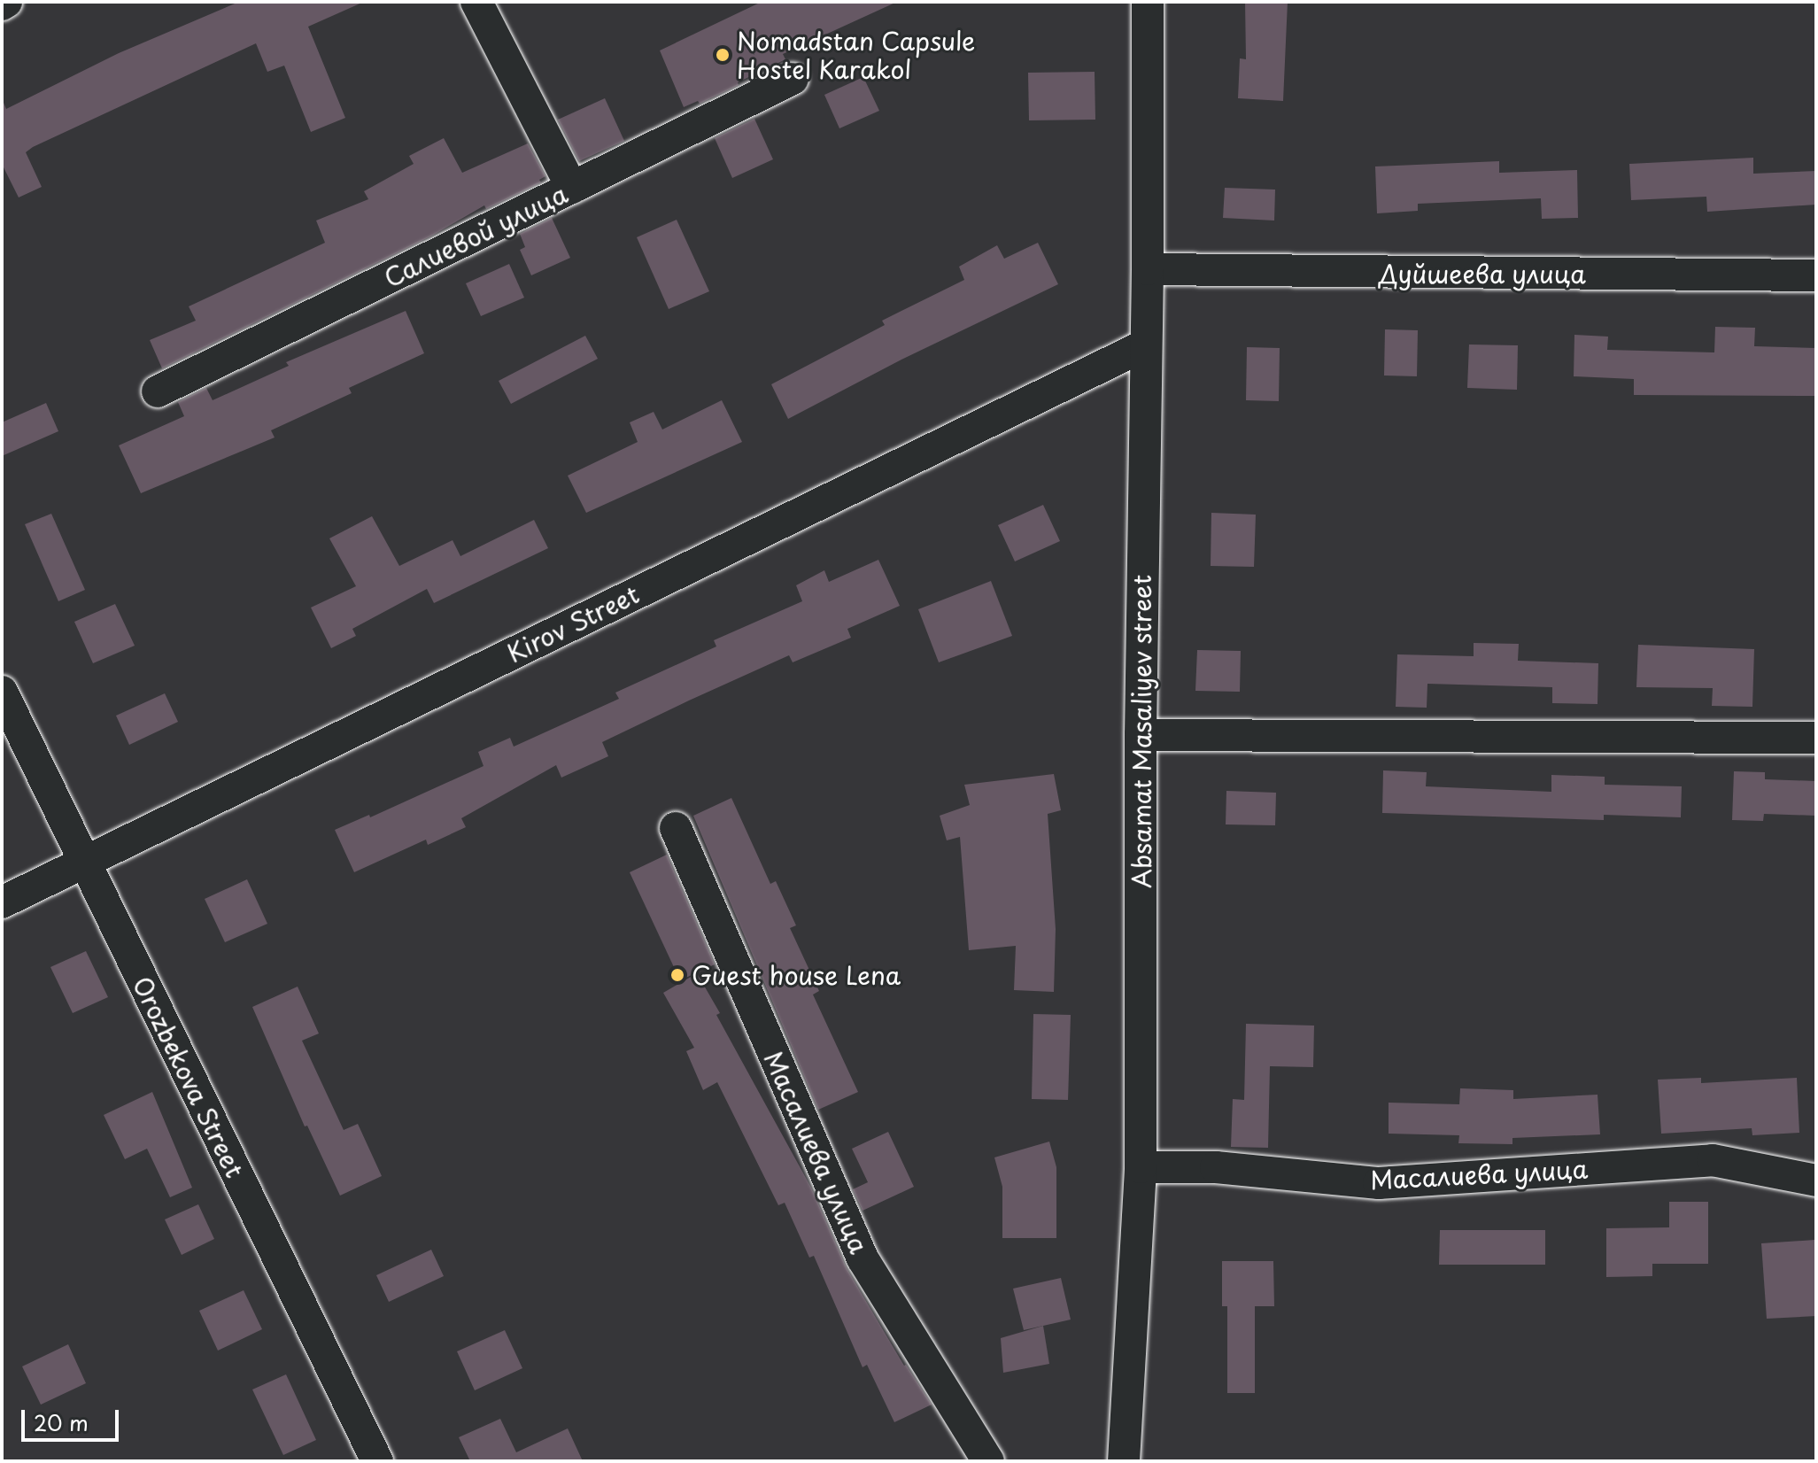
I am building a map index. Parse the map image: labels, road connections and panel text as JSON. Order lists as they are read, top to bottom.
{
  "streets": {
    "street": [
      "Салиевой улица",
      "Дуйшеева улица",
      "Kirov Street",
      "Absamat Masaliyev street",
      "Orozbekova Street",
      "Масалиева улица"
    ]
  },
  "crossings": [
    ["Дуйшеева улица", "Absamat Masaliyev street"],
    ["Kirov Street", "Absamat Masaliyev street"],
    ["Kirov Street", "Orozbekova Street"],
    ["Absamat Masaliyev street", "Масалиева улица"]
  ],
  "places": ["Nomadstan Capsule Hostel Karakol", "Guest house Lena"],
  "scale_bar": "20 m"
}
